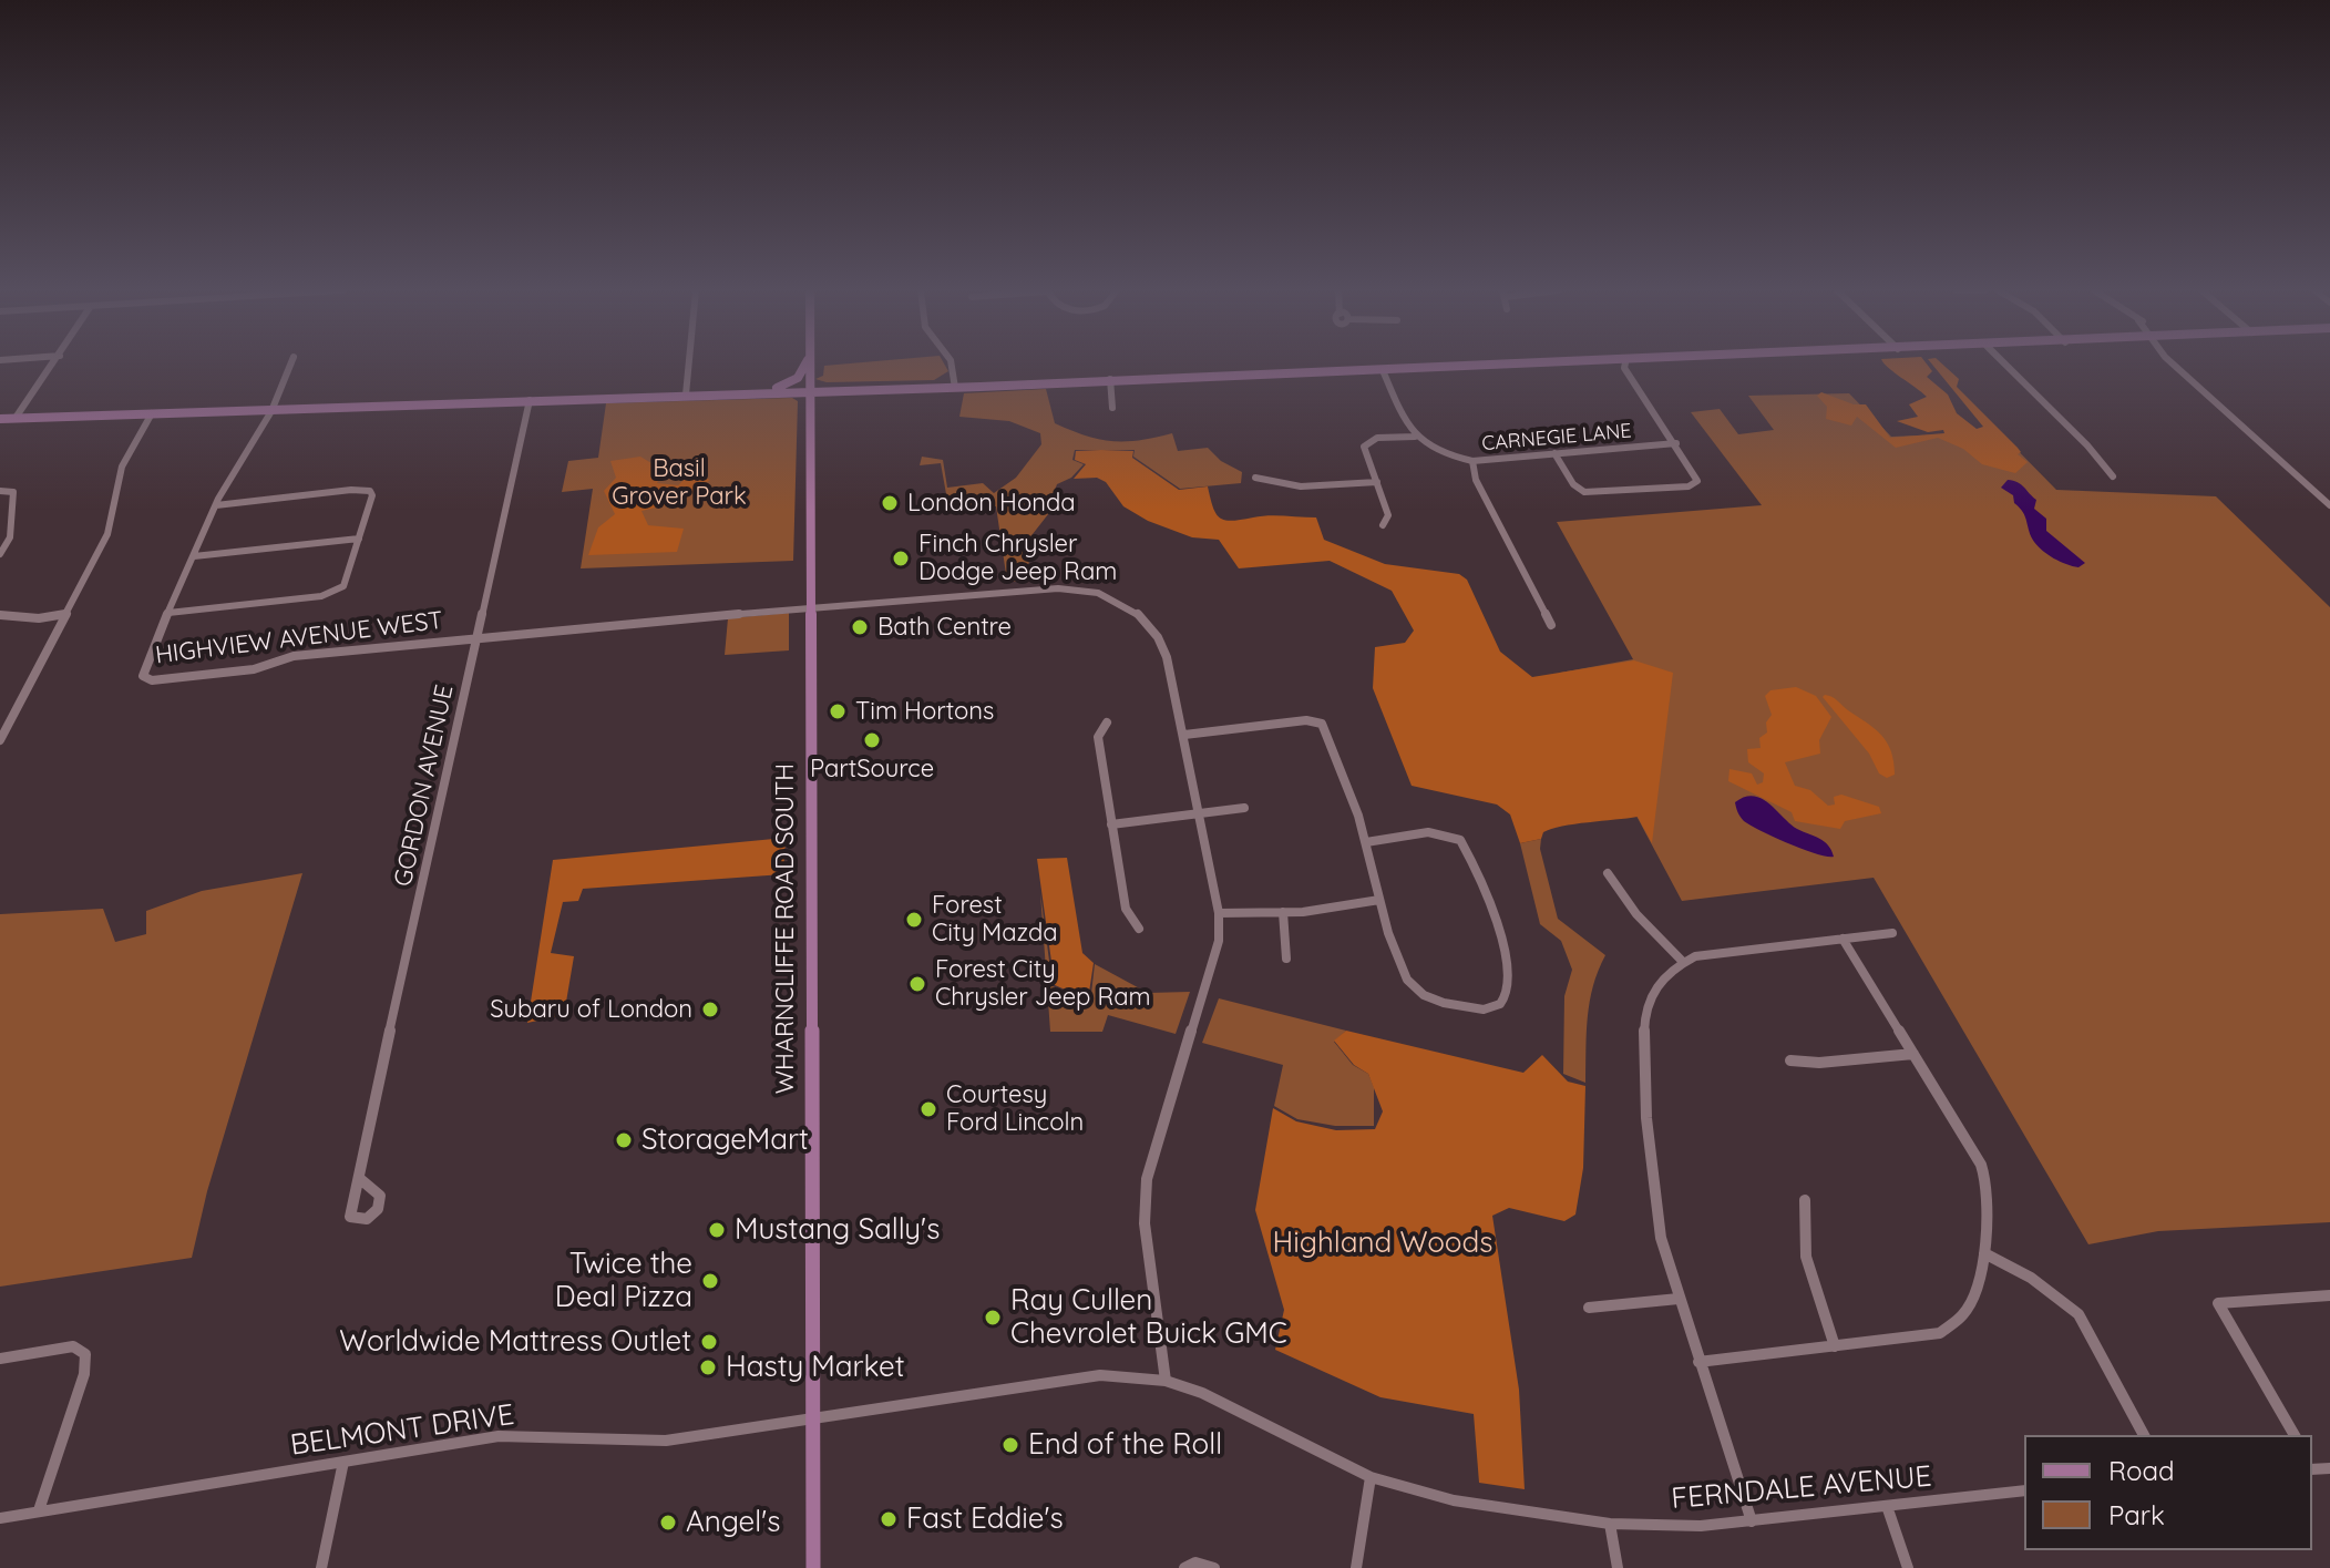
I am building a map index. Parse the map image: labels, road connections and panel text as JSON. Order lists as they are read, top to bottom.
{
  "streets": {
    "main road": ["WHARNCLIFFE ROAD SOUTH"],
    "street": [
      "CARNEGIE LANE",
      "HIGHVIEW AVENUE WEST",
      "GORDON AVENUE",
      "BELMONT DRIVE",
      "FERNDALE AVENUE"
    ]
  },
  "crossings": [
    ["HIGHVIEW AVENUE WEST", "GORDON AVENUE"],
    ["HIGHVIEW AVENUE WEST", "WHARNCLIFFE ROAD SOUTH"],
    ["HIGHVIEW AVENUE WEST", "FERNDALE AVENUE"],
    ["WHARNCLIFFE ROAD SOUTH", "BELMONT DRIVE"],
    ["WHARNCLIFFE ROAD SOUTH", "FERNDALE AVENUE"],
    ["BELMONT DRIVE", "FERNDALE AVENUE"]
  ],
  "parks": ["Basil Grover Park", "Highland Woods"],
  "places": [
    "London Honda",
    "Finch Chrysler Dodge Jeep Ram",
    "Bath Centre",
    "Tim Hortons",
    "PartSource",
    "Forest City Mazda",
    "Forest City Chrysler Jeep Ram",
    "Subaru of London",
    "Courtesy Ford Lincoln",
    "StorageMart",
    "Mustang Sally's",
    "Twice the Deal Pizza",
    "Ray Cullen Chevrolet Buick GMC",
    "Worldwide Mattress Outlet",
    "Hasty Market",
    "End of the Roll",
    "Fast Eddie's",
    "Angel's"
  ],
  "legend": ["Road", "Park"]
}
